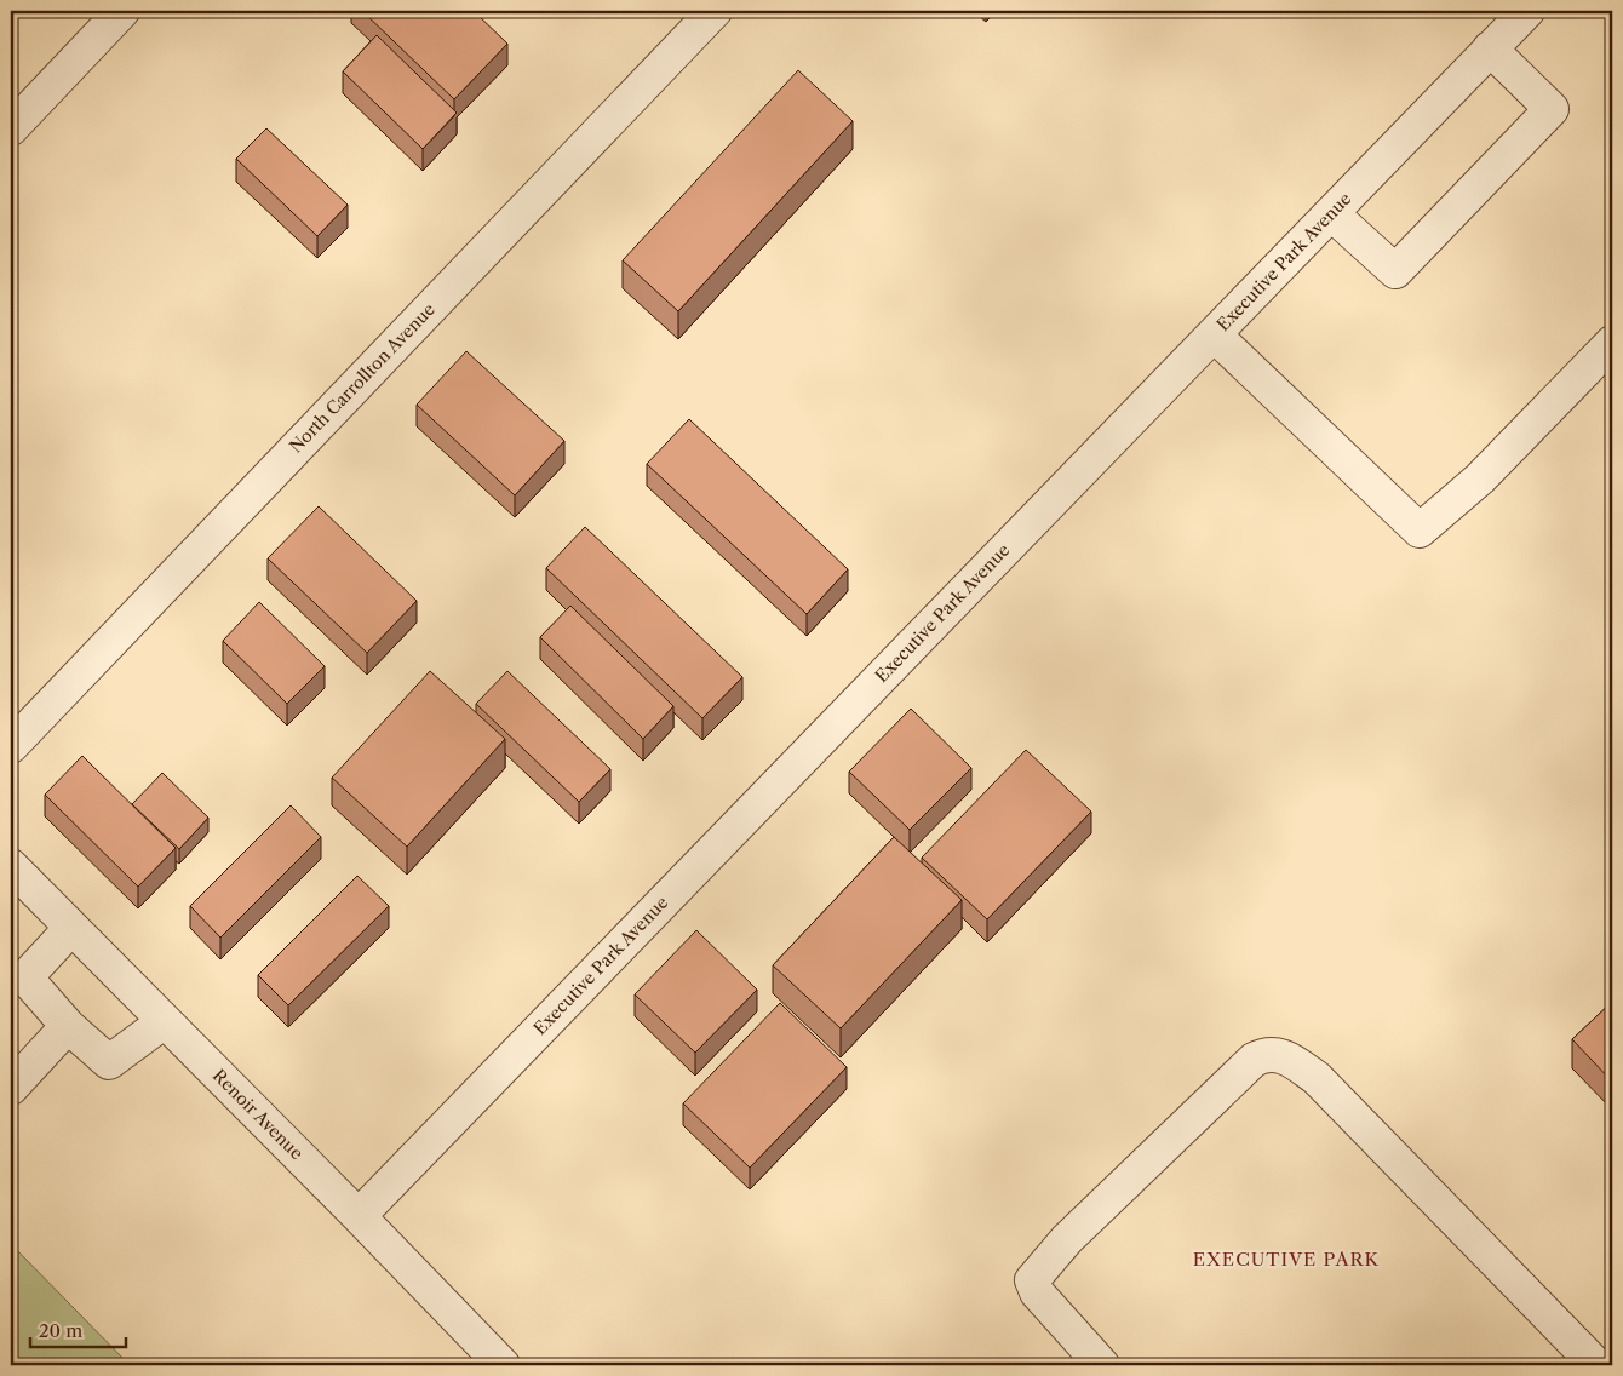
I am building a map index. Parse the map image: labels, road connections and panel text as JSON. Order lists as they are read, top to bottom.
{
  "streets": {
    "street": ["Executive Park Avenue", "North Carrollton Avenue", "Renoir Avenue"]
  },
  "crossings": [
    ["Executive Park Avenue", "Renoir Avenue"]
  ],
  "districts": ["EXECUTIVE PARK"],
  "scale_bar": "20 m"
}
